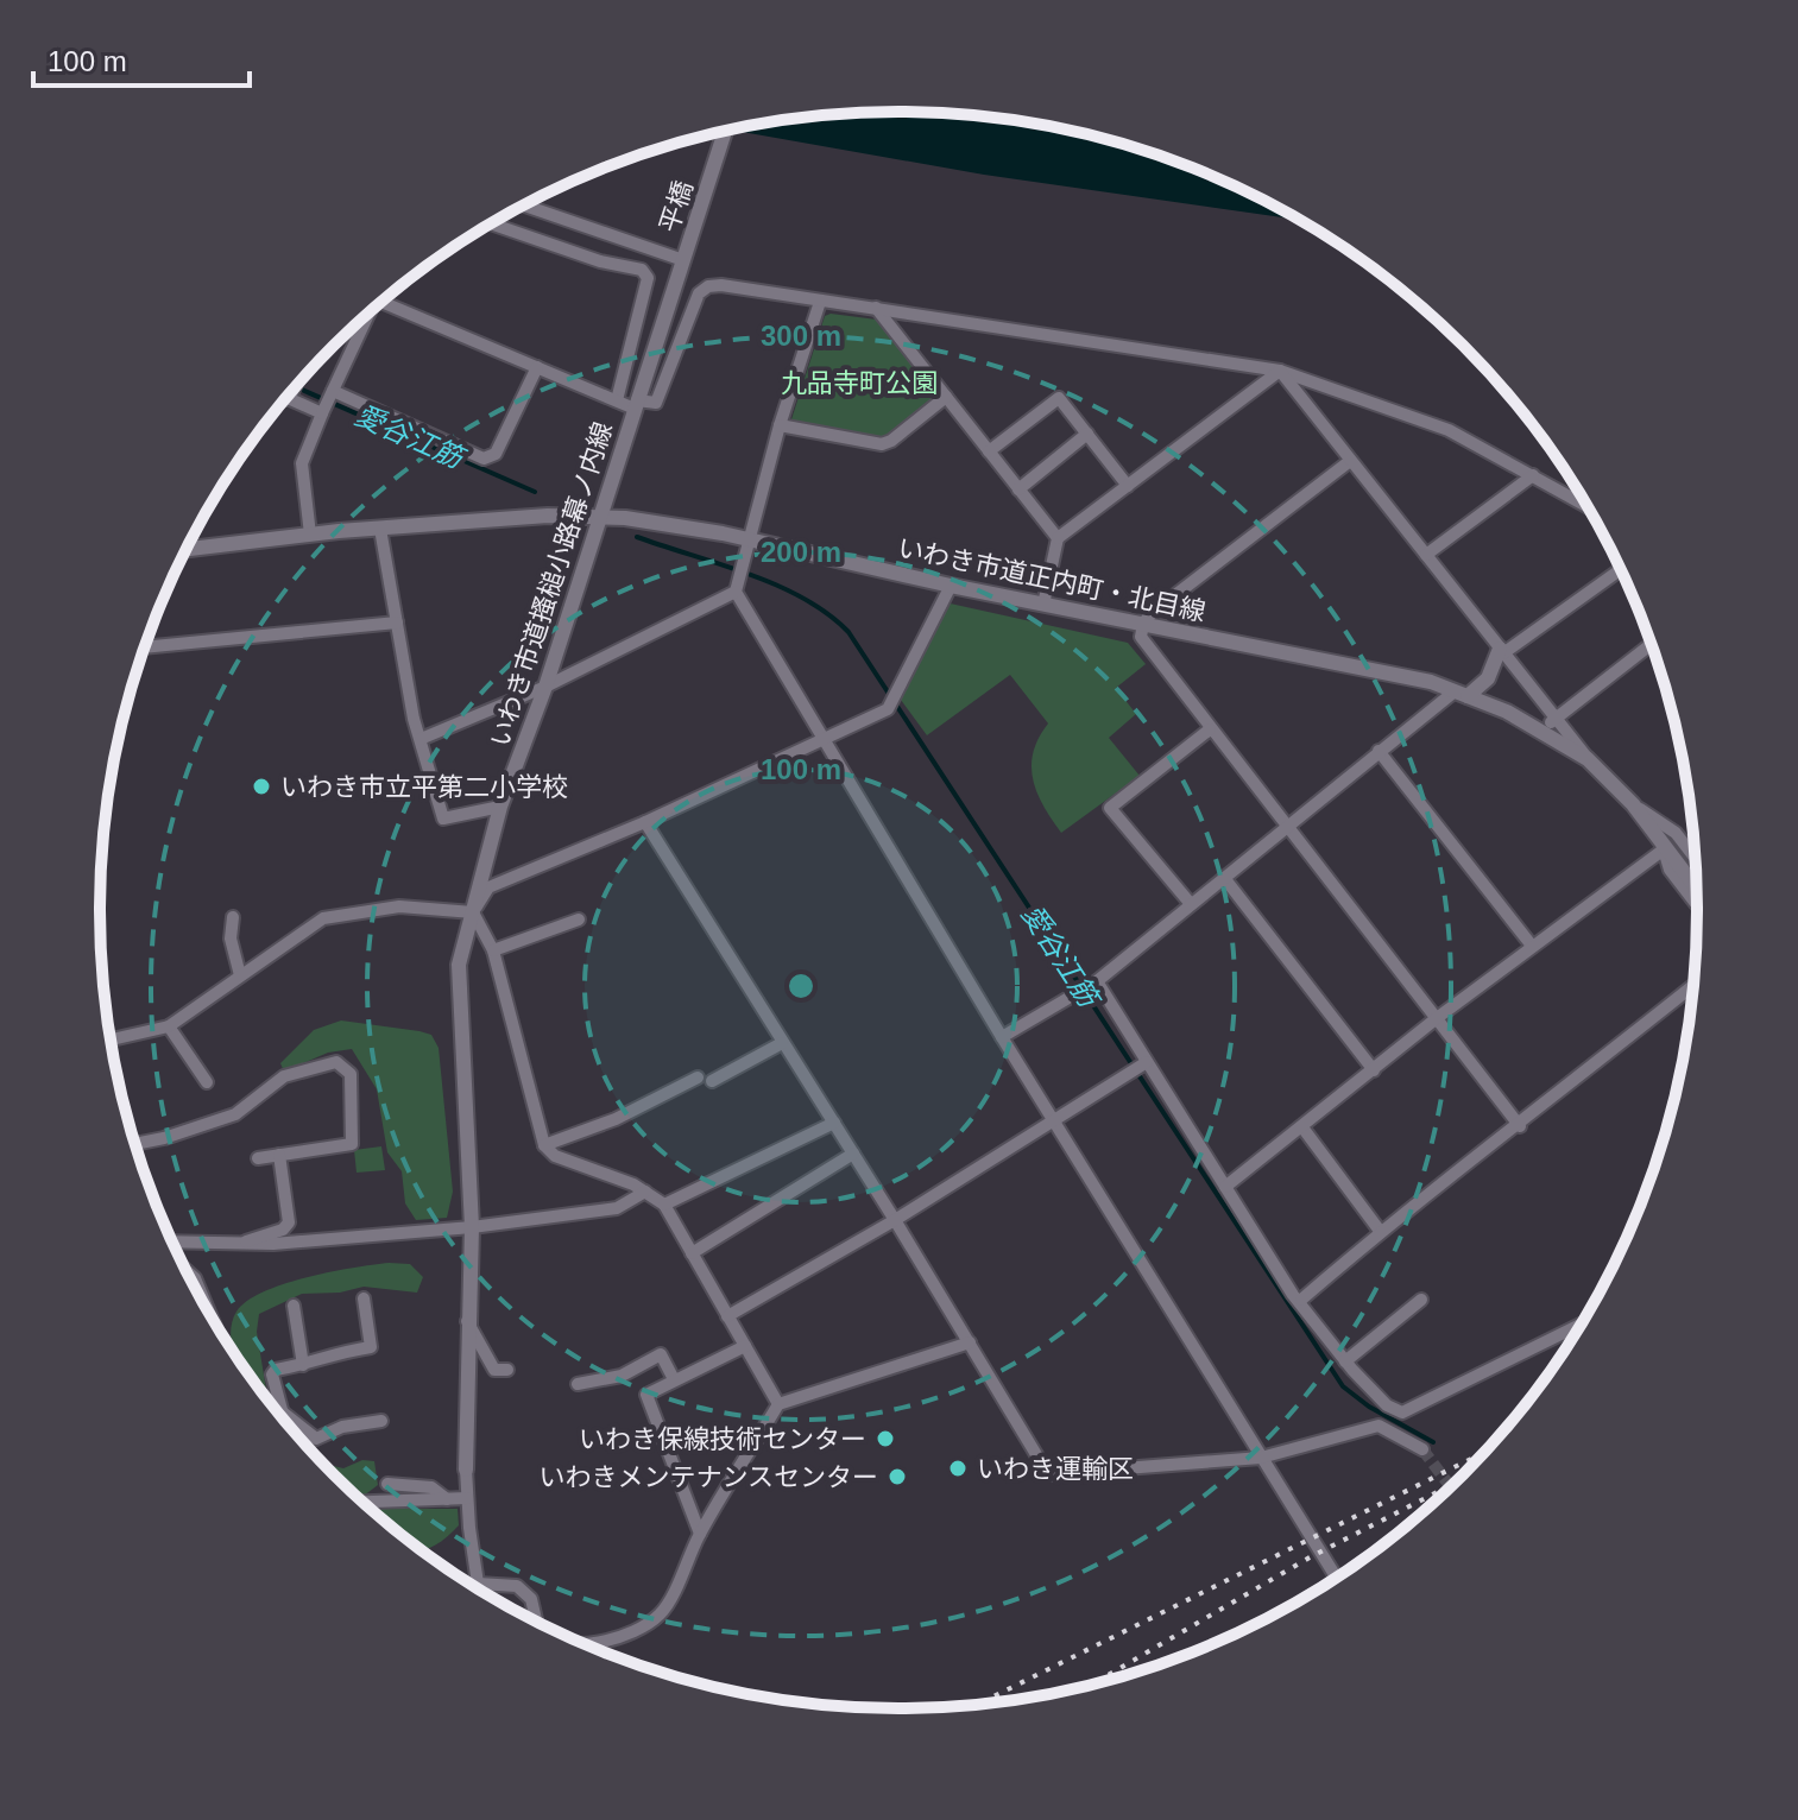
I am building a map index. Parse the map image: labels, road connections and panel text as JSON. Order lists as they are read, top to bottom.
{
  "streets": {
    "street": ["平橋", "いわき市道正内町・北目線", "いわき市道搔槌小路幕ノ内線"]
  },
  "crossings": [
    ["平橋", "いわき市道搔槌小路幕ノ内線"],
    ["いわき市道正内町・北目線", "いわき市道搔槌小路幕ノ内線"]
  ],
  "water": ["愛谷江筋"],
  "parks": ["九品寺町公園"],
  "places": [
    "いわき市立平第二小学校",
    "いわき保線技術センター",
    "いわき運輸区",
    "いわきメンテナンスセンター"
  ],
  "scale_bar": "100 m",
  "rings": ["300 m", "200 m", "100 m"]
}
